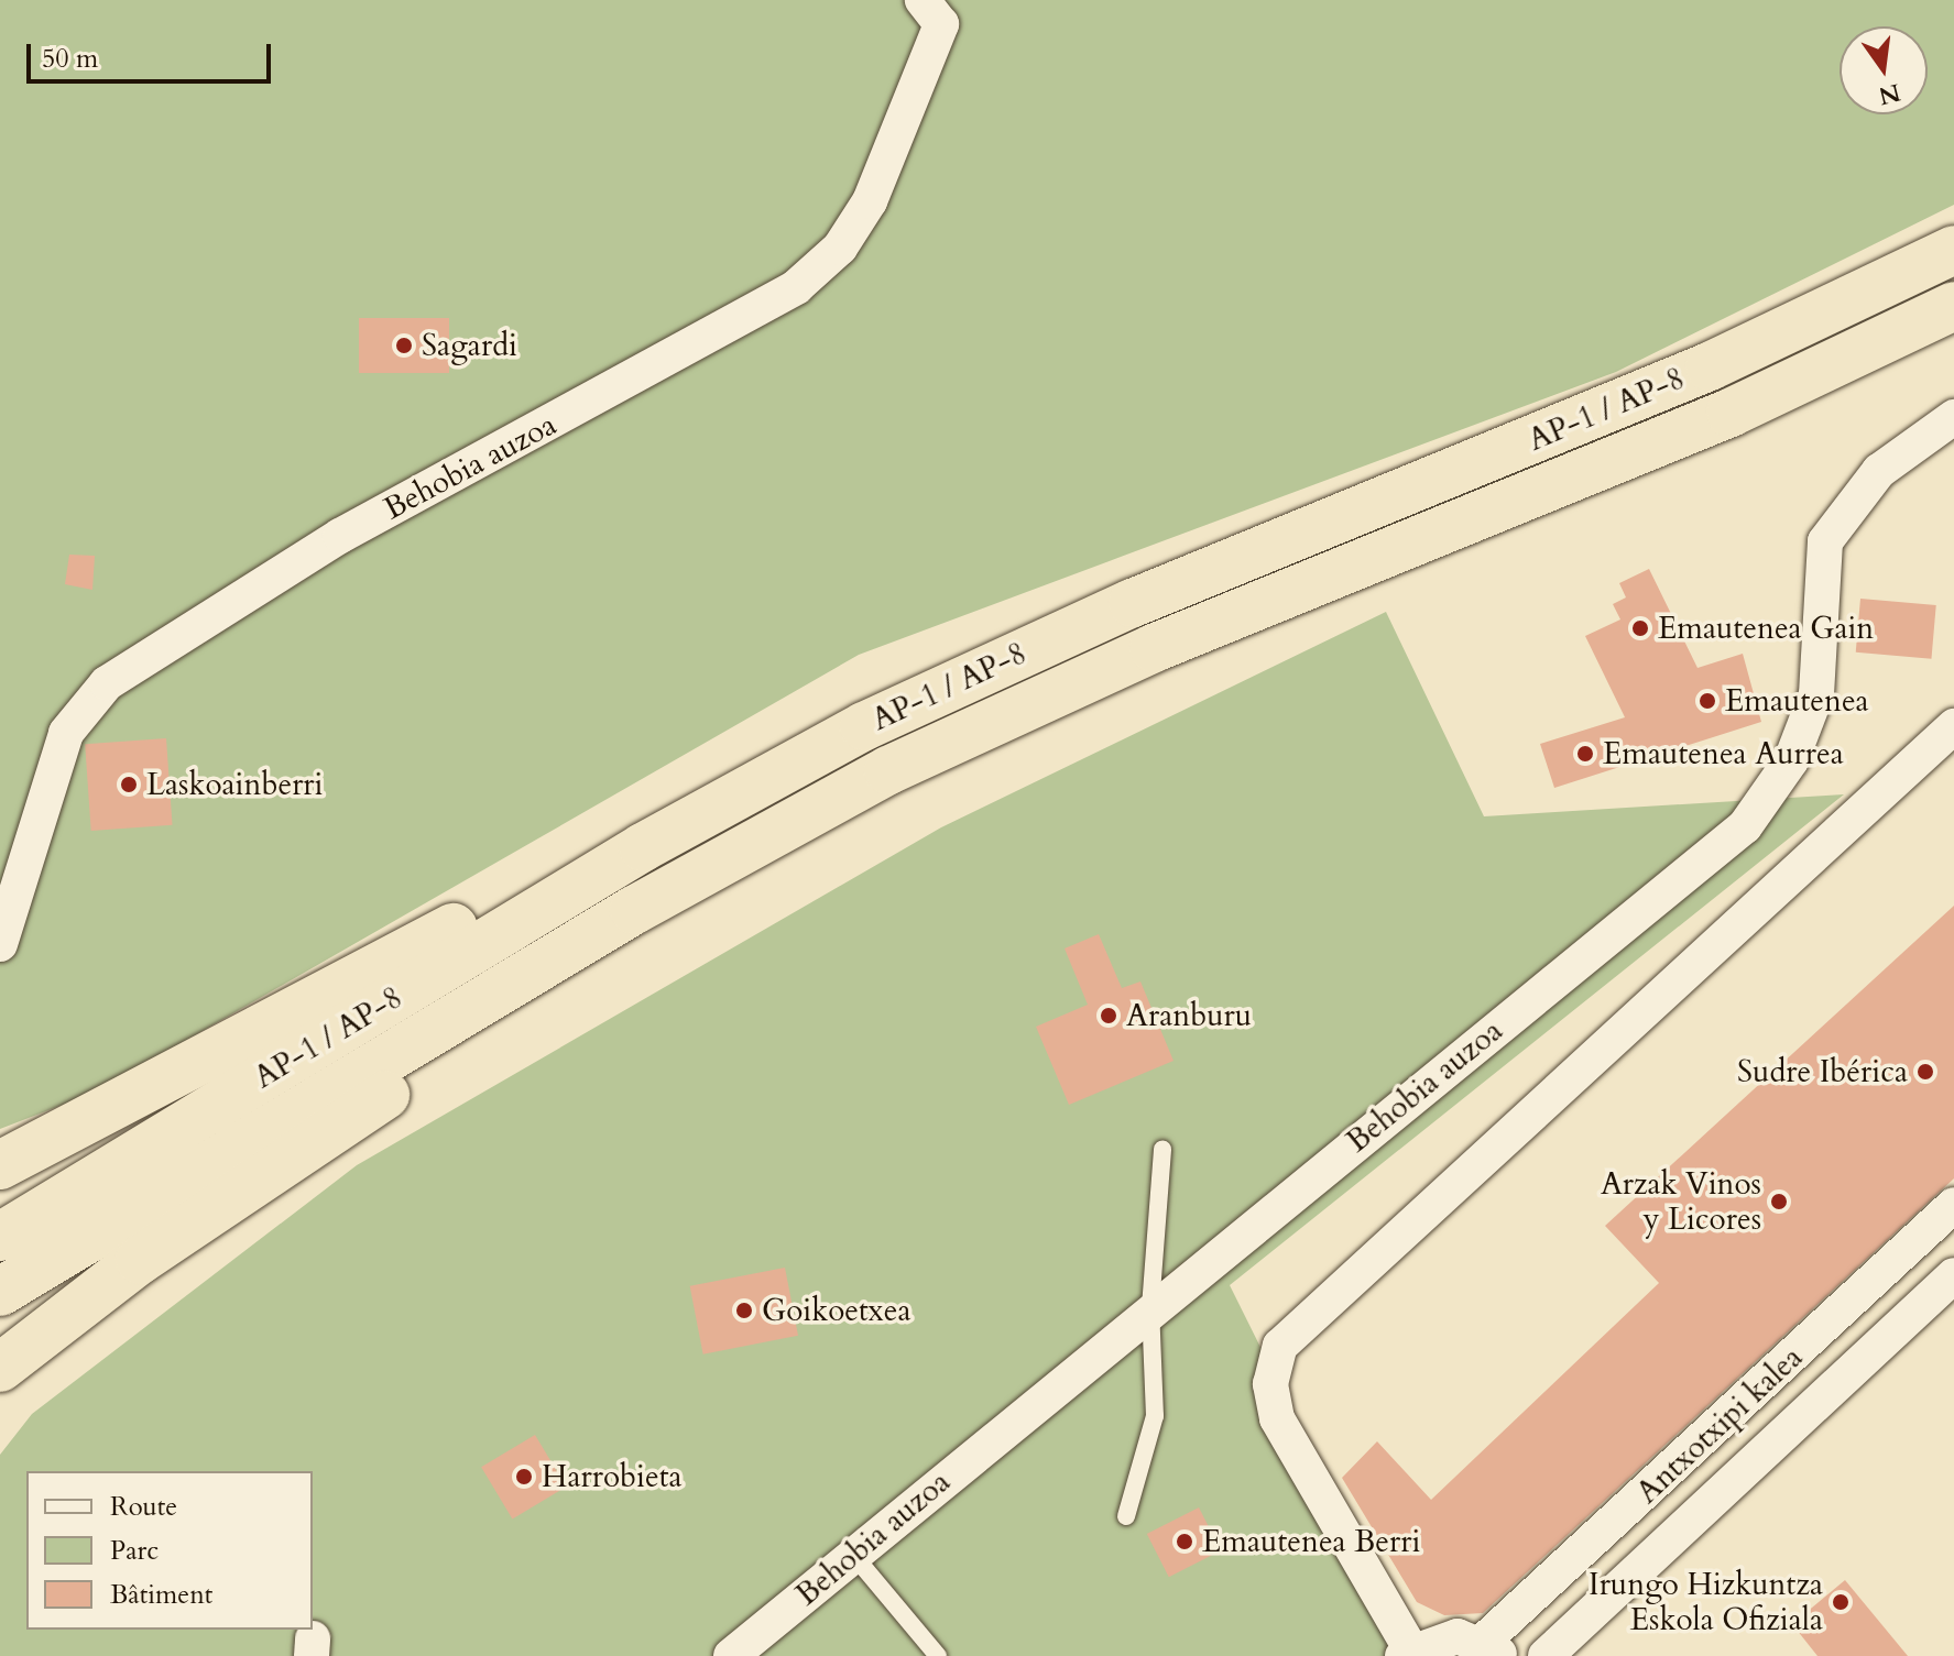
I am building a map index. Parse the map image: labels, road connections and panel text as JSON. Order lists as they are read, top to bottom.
{
  "streets": {
    "highway": ["AP-1 / AP-8"],
    "street": ["Behobia auzoa", "Antxotxipi kalea"]
  },
  "places": [
    "Sagardi",
    "Emautenea Gain",
    "Emautenea",
    "Emautenea Aurrea",
    "Laskoainberri",
    "Aranburu",
    "Sudre Ibérica",
    "Arzak Vinos y Licores",
    "Goikoetxea",
    "Harrobieta",
    "Emautenea Berri",
    "Irungo Hizkuntza Eskola Ofiziala"
  ],
  "legend": ["Route", "Parc", "Bâtiment"],
  "scale_bar": "50 m",
  "north": "bottom"
}
